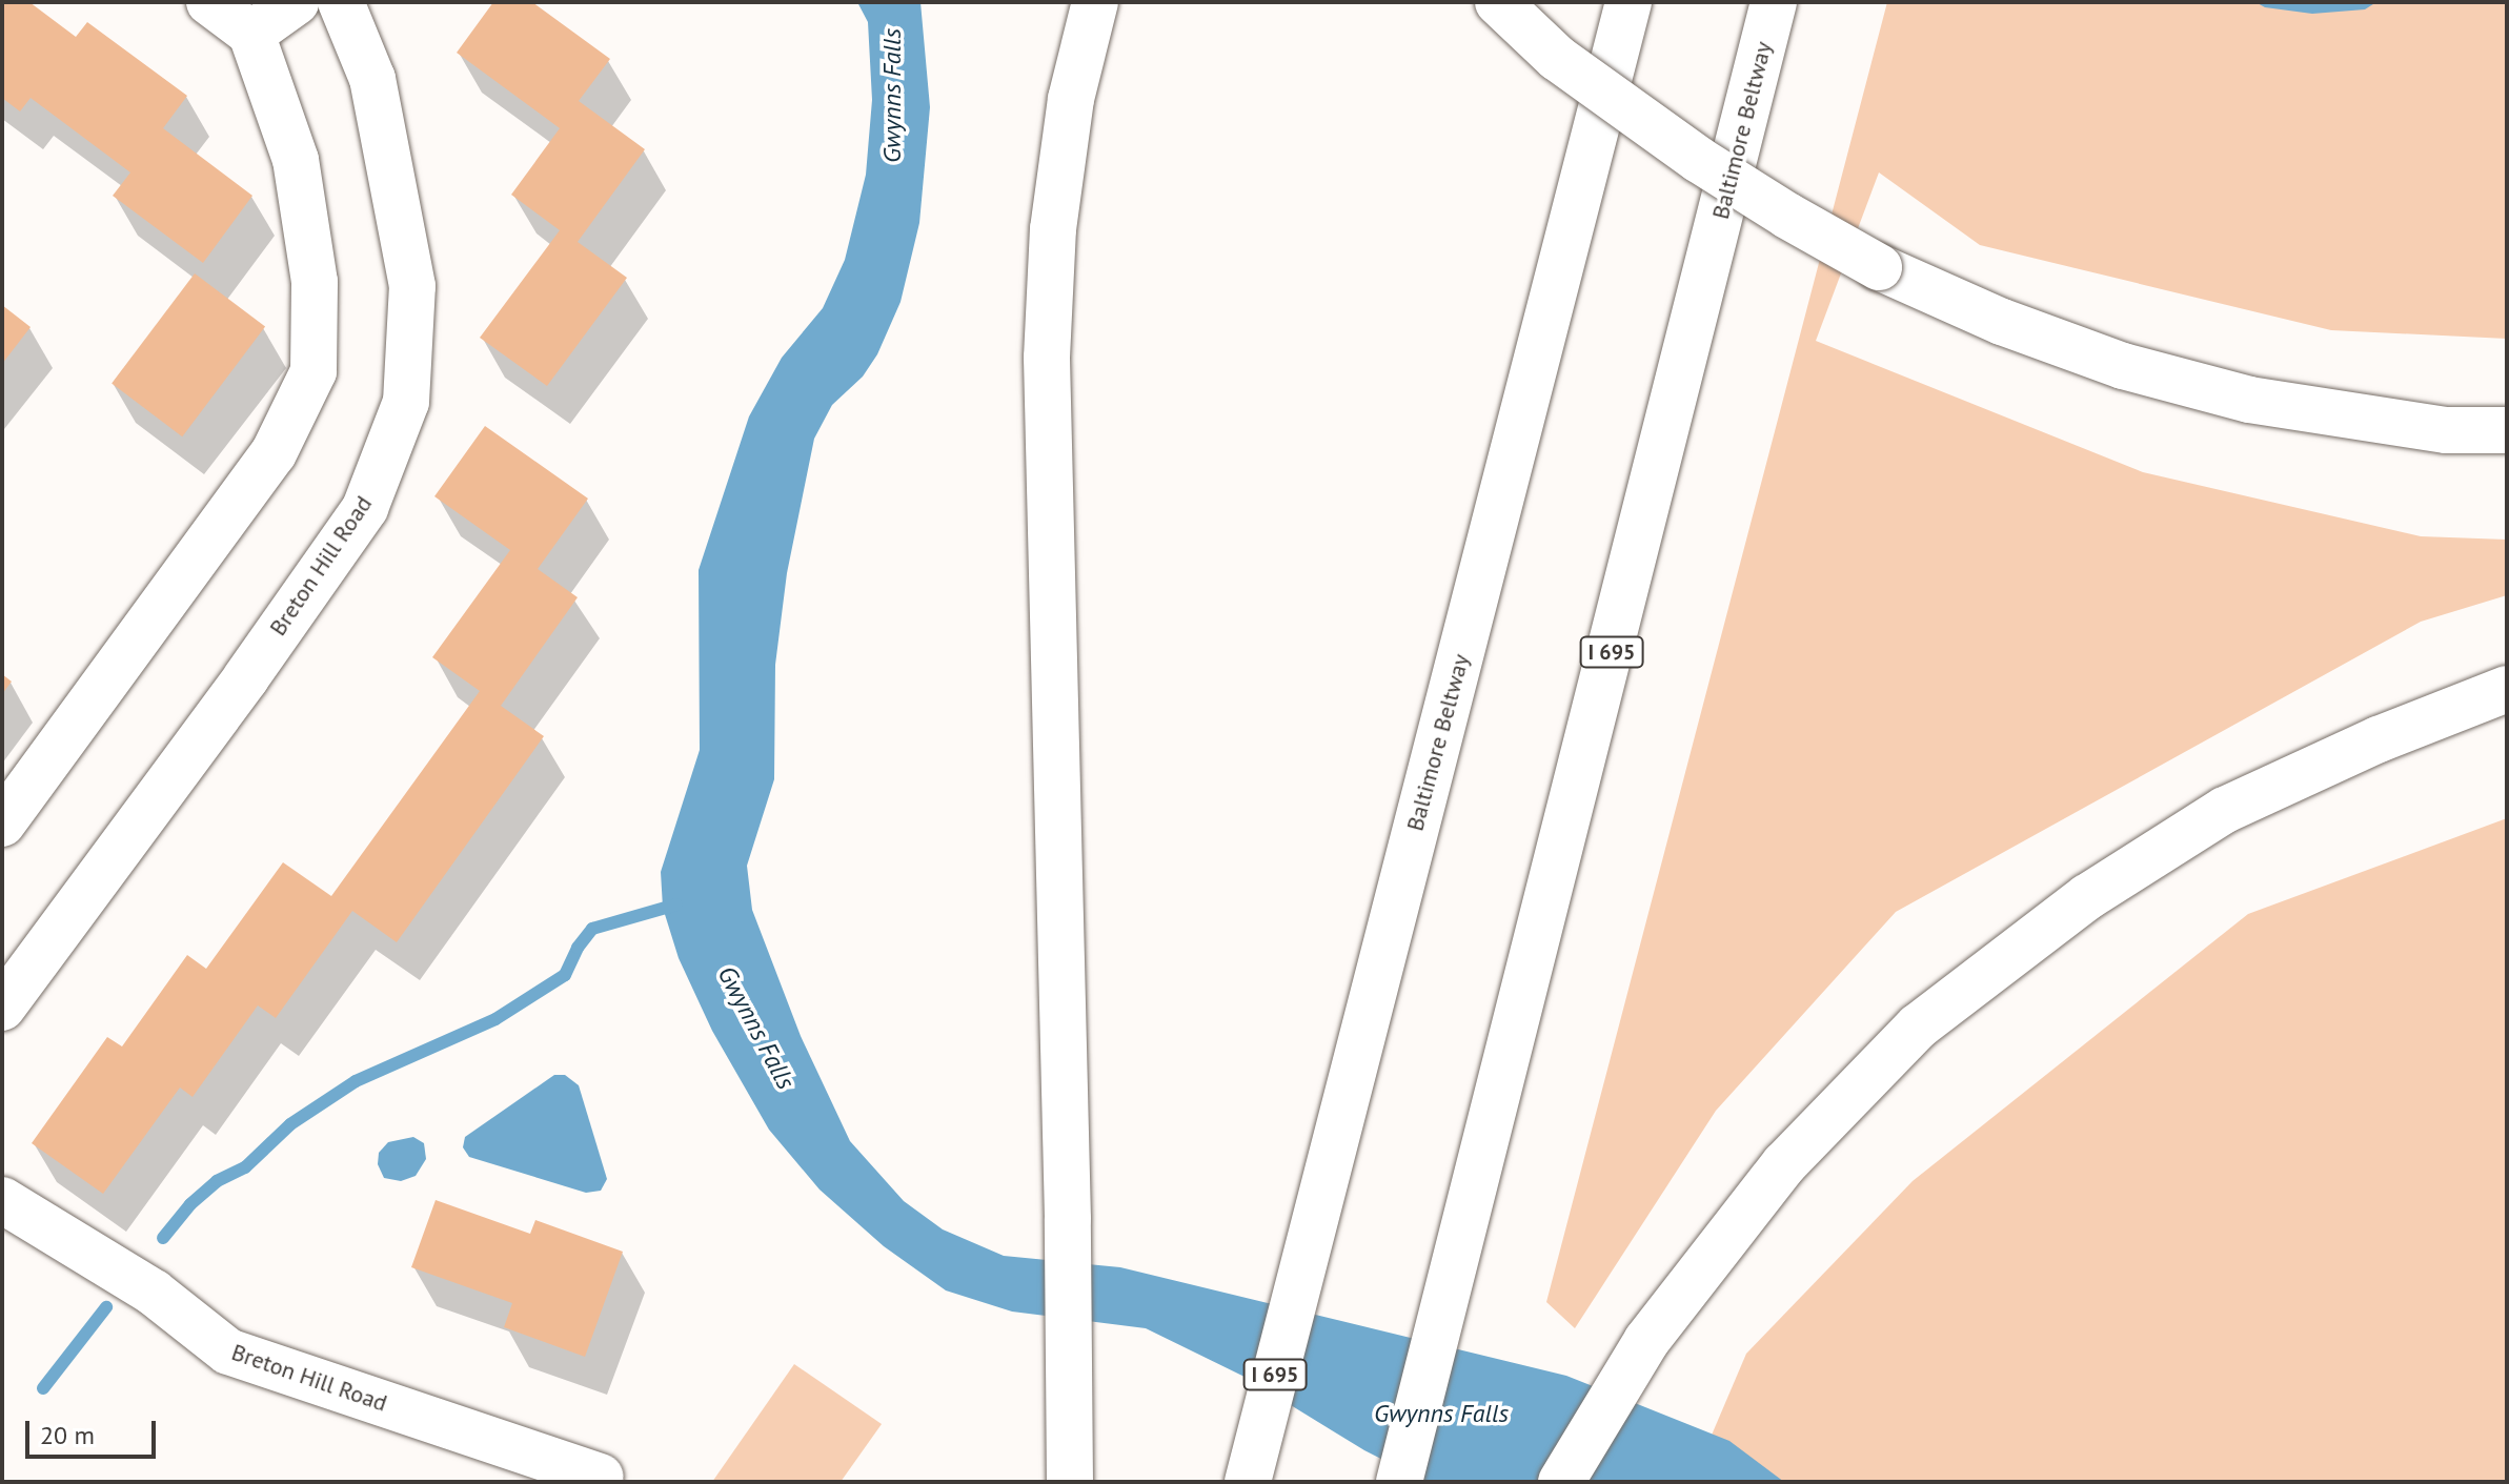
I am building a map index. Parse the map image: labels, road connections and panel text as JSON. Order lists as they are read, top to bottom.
{
  "streets": {
    "main road": ["Baltimore Beltway", "Breton Hill Road", "I 695"]
  },
  "water": ["Gwynns Falls"],
  "scale_bar": "20 m"
}
